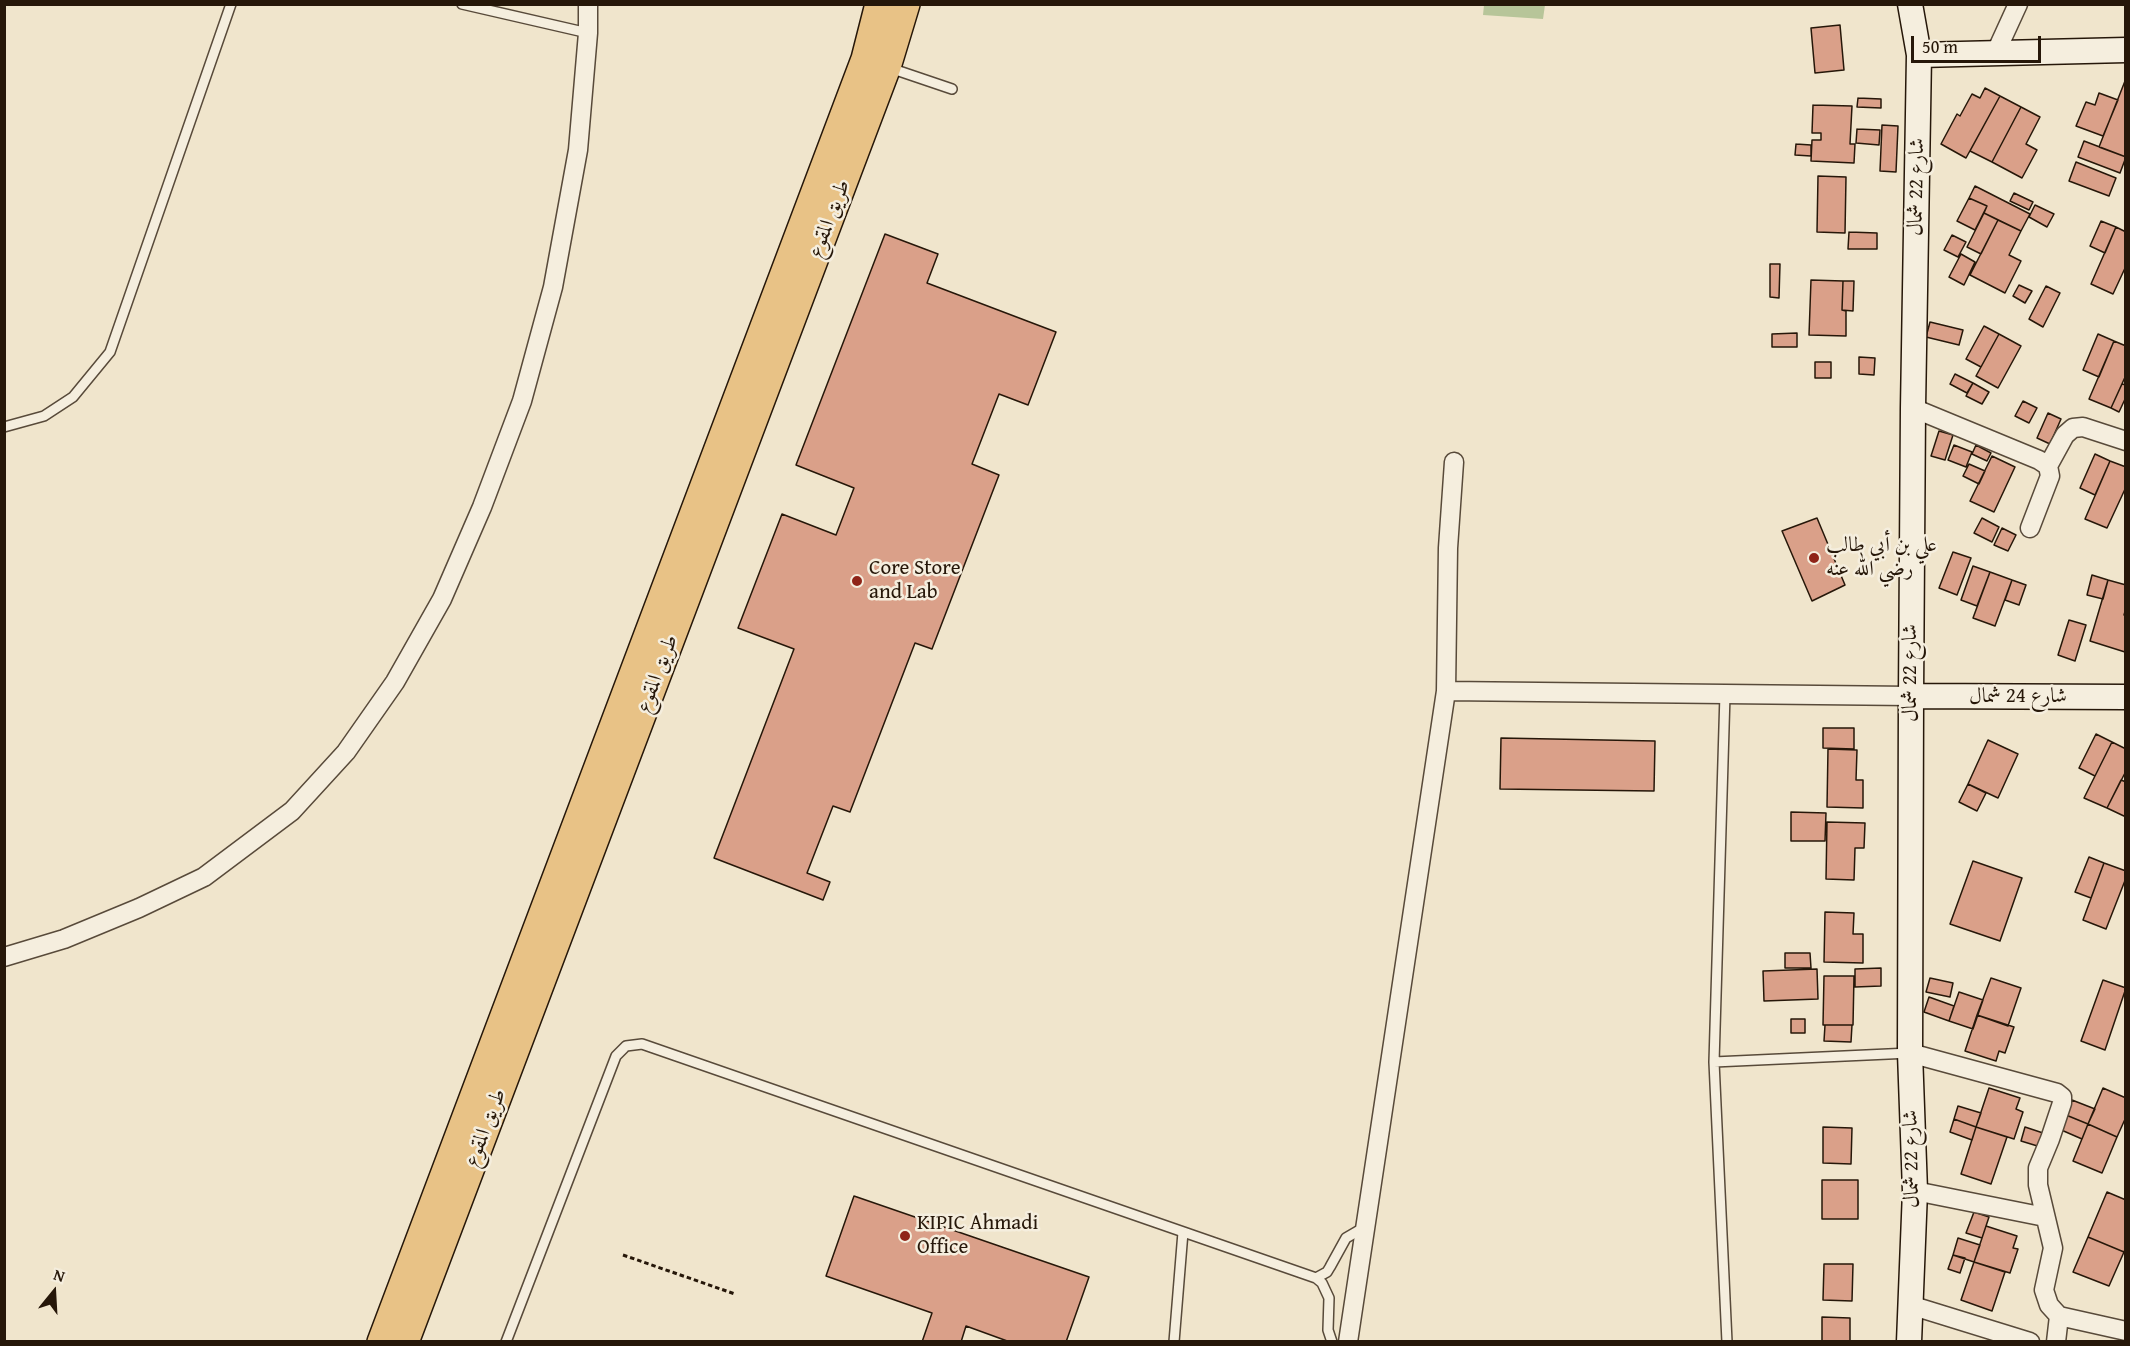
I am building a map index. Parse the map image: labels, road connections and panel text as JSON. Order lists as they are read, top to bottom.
{
  "streets": {
    "main road": ["طريق المقوع"],
    "street": ["شارع 22 شمال", "شارع 24 شمال"]
  },
  "crossings": [
    ["شارع 22 شمال", "شارع 24 شمال"]
  ],
  "places": ["علي بن أبي طالب رضي الله عنه", "Core Store and Lab", "KIPIC Ahmadi Office"],
  "scale_bar": "50 m",
  "north": "top"
}
